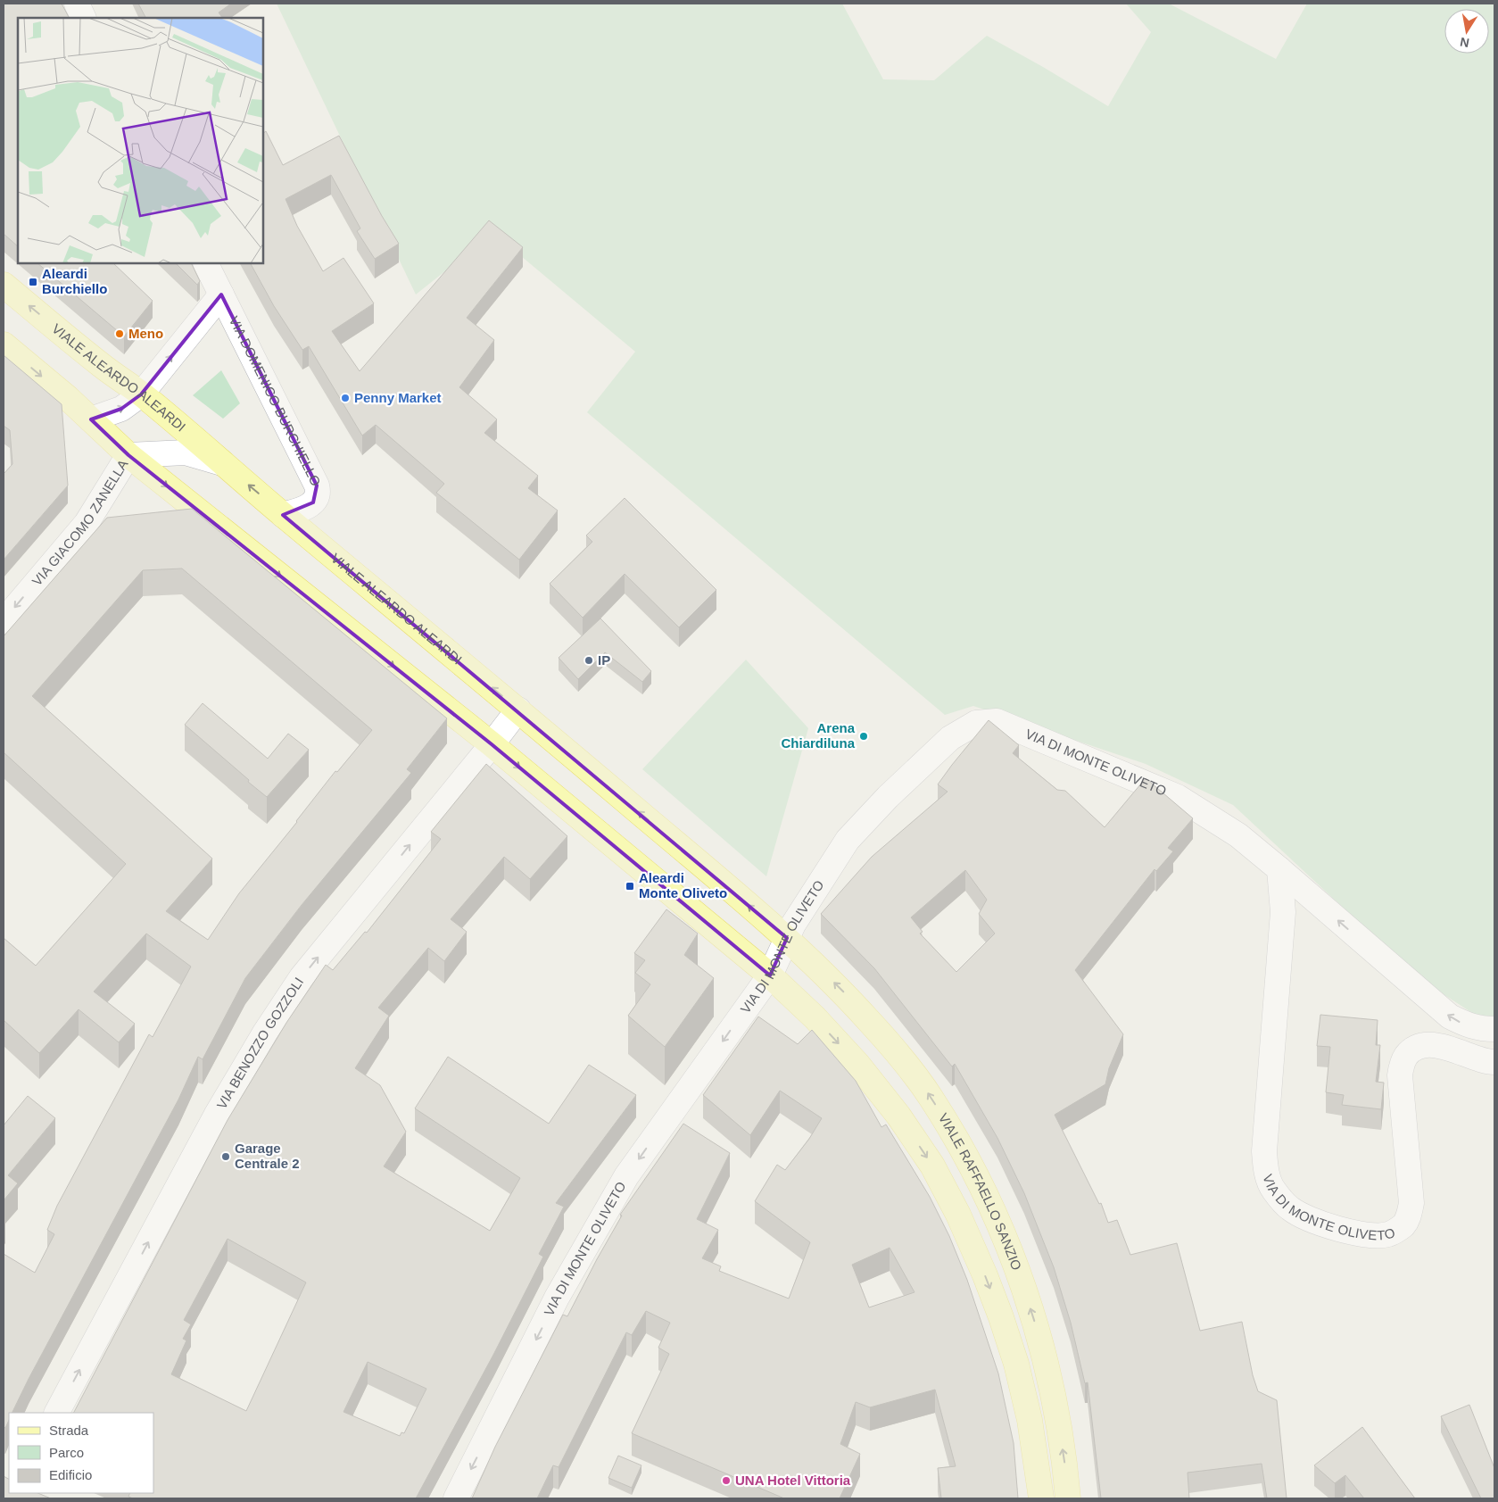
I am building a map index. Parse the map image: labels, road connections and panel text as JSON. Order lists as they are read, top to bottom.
{
  "streets": {
    "main road": ["VIALE ALEARDO ALEARDI", "VIALE RAFFAELLO SANZIO"],
    "street": [
      "VIA DOMENICO BURCHIELLO",
      "VIA GIACOMO ZANELLA",
      "VIA DI MONTE OLIVETO",
      "VIA BENOZZO GOZZOLI"
    ]
  },
  "crossings": [
    ["VIALE ALEARDO ALEARDI", "VIA DOMENICO BURCHIELLO"],
    ["VIALE ALEARDO ALEARDI", "VIA GIACOMO ZANELLA"],
    ["VIALE ALEARDO ALEARDI", "VIA DI MONTE OLIVETO"],
    ["VIALE ALEARDO ALEARDI", "VIA BENOZZO GOZZOLI"],
    ["VIALE ALEARDO ALEARDI", "VIALE RAFFAELLO SANZIO"],
    ["VIA DI MONTE OLIVETO", "VIALE RAFFAELLO SANZIO"]
  ],
  "one_way": ["VIA GIACOMO ZANELLA", "VIA BENOZZO GOZZOLI"],
  "places": {
    "transit": ["Aleardi Burchiello", "Aleardi Monte Oliveto"],
    "other": [
      "Meno",
      "Penny Market",
      "IP",
      "Arena Chiardiluna",
      "Garage Centrale 2",
      "UNA Hotel Vittoria"
    ]
  },
  "legend": ["Strada", "Parco", "Edificio"],
  "north": "bottom"
}
